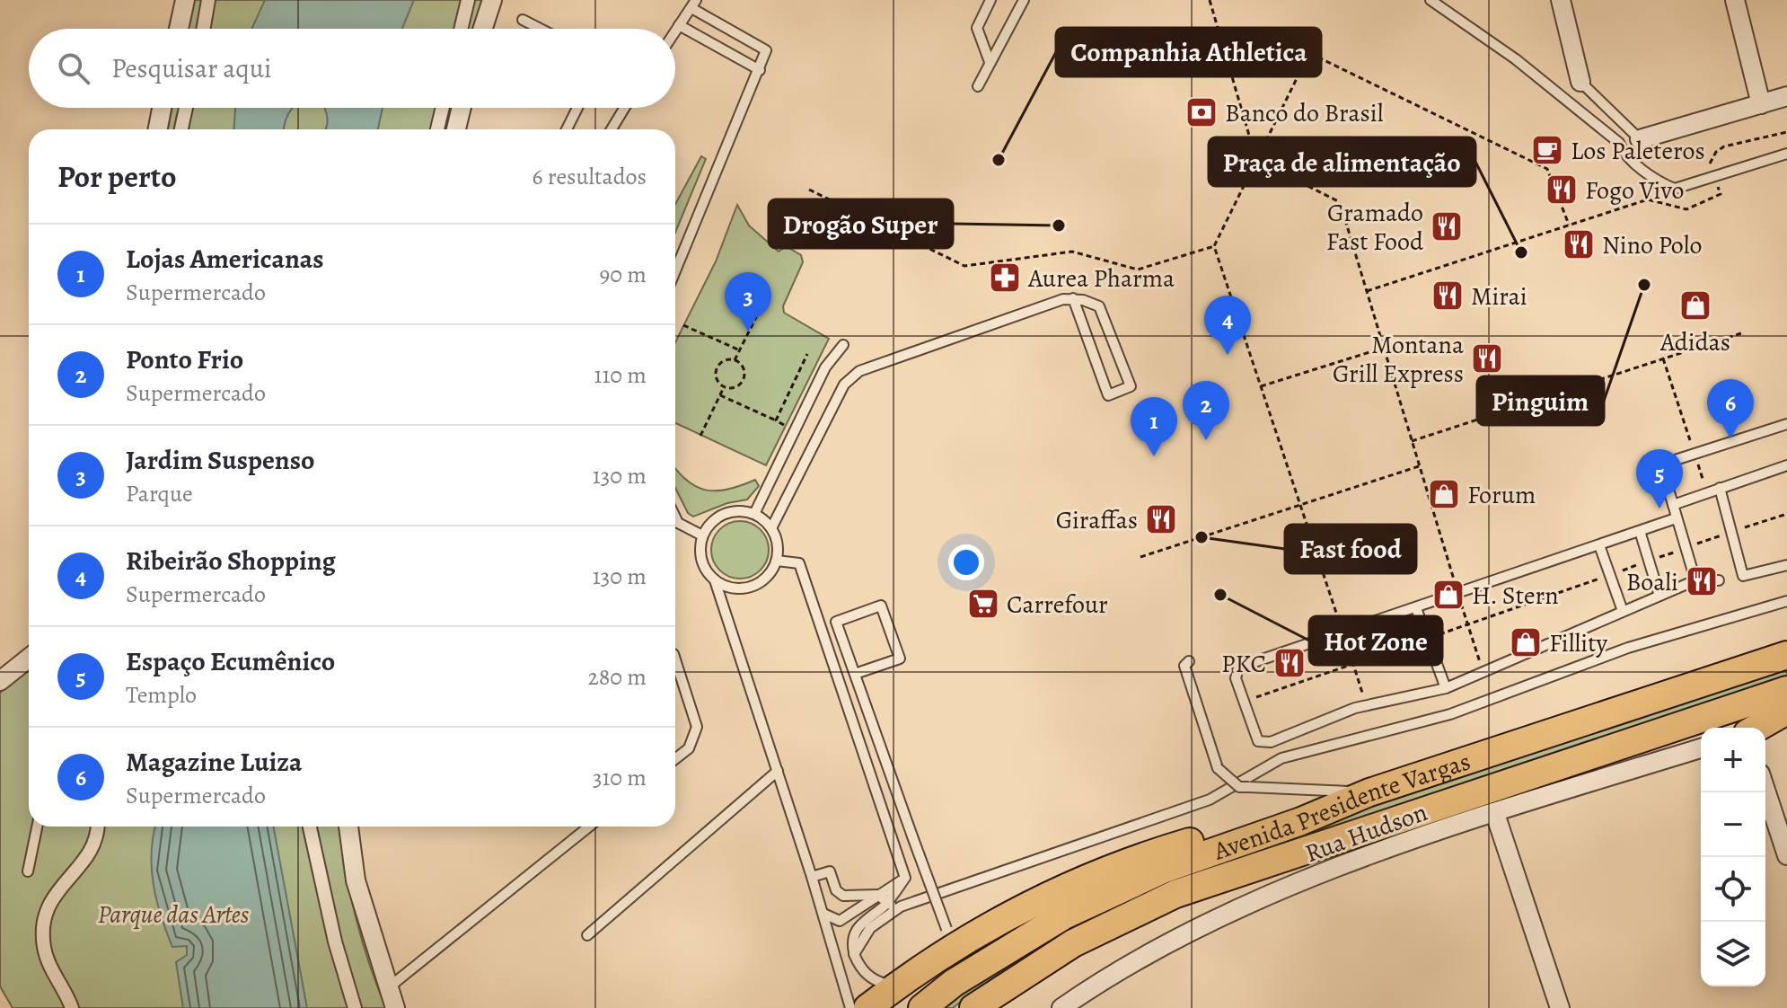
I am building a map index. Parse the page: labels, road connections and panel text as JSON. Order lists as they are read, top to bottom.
{
  "streets": {
    "main road": ["Avenida Presidente Vargas"],
    "street": ["Rua Hudson"]
  },
  "parks": ["Parque das Artes"],
  "places": {
    "bank": ["Banco do Brasil"],
    "cafe": ["Los Paleteros"],
    "other": [
      "Companhia Athletica",
      "Drogão Super",
      "Praça de alimentação",
      "Pinguim",
      "Fast food",
      "Hot Zone"
    ],
    "restaurant": [
      "Fogo Vivo",
      "Gramado Fast Food",
      "Nino Polo",
      "Mirai",
      "Montana Grill Express",
      "Giraffas",
      "Boali",
      "PKC"
    ],
    "pharmacy": ["Aurea Pharma"],
    "shop": [
      "Adidas",
      "Forum",
      "H. Stern",
      "Fillity"
    ],
    "supermarket": ["Carrefour"]
  },
  "page": {
    "search": "Pesquisar aqui",
    "heading": ["Por perto", "6 resultados"],
    "list": [
      {
        "mark": "1",
        "name": "Lojas Americanas",
        "note": "Supermercado",
        "value": "90 m"
      },
      {
        "mark": "2",
        "name": "Ponto Frio",
        "note": "Supermercado",
        "value": "110 m"
      },
      {
        "mark": "3",
        "name": "Jardim Suspenso",
        "note": "Parque",
        "value": "130 m"
      },
      {
        "mark": "4",
        "name": "Ribeirão Shopping",
        "note": "Supermercado",
        "value": "130 m"
      },
      {
        "mark": "5",
        "name": "Espaço Ecumênico",
        "note": "Templo",
        "value": "280 m"
      },
      {
        "mark": "6",
        "name": "Magazine Luiza",
        "note": "Supermercado",
        "value": "310 m"
      }
    ],
    "pins": [
      "3",
      "4",
      "6",
      "2",
      "1",
      "5"
    ],
    "map_buttons": ["+", "−"]
  }
}
